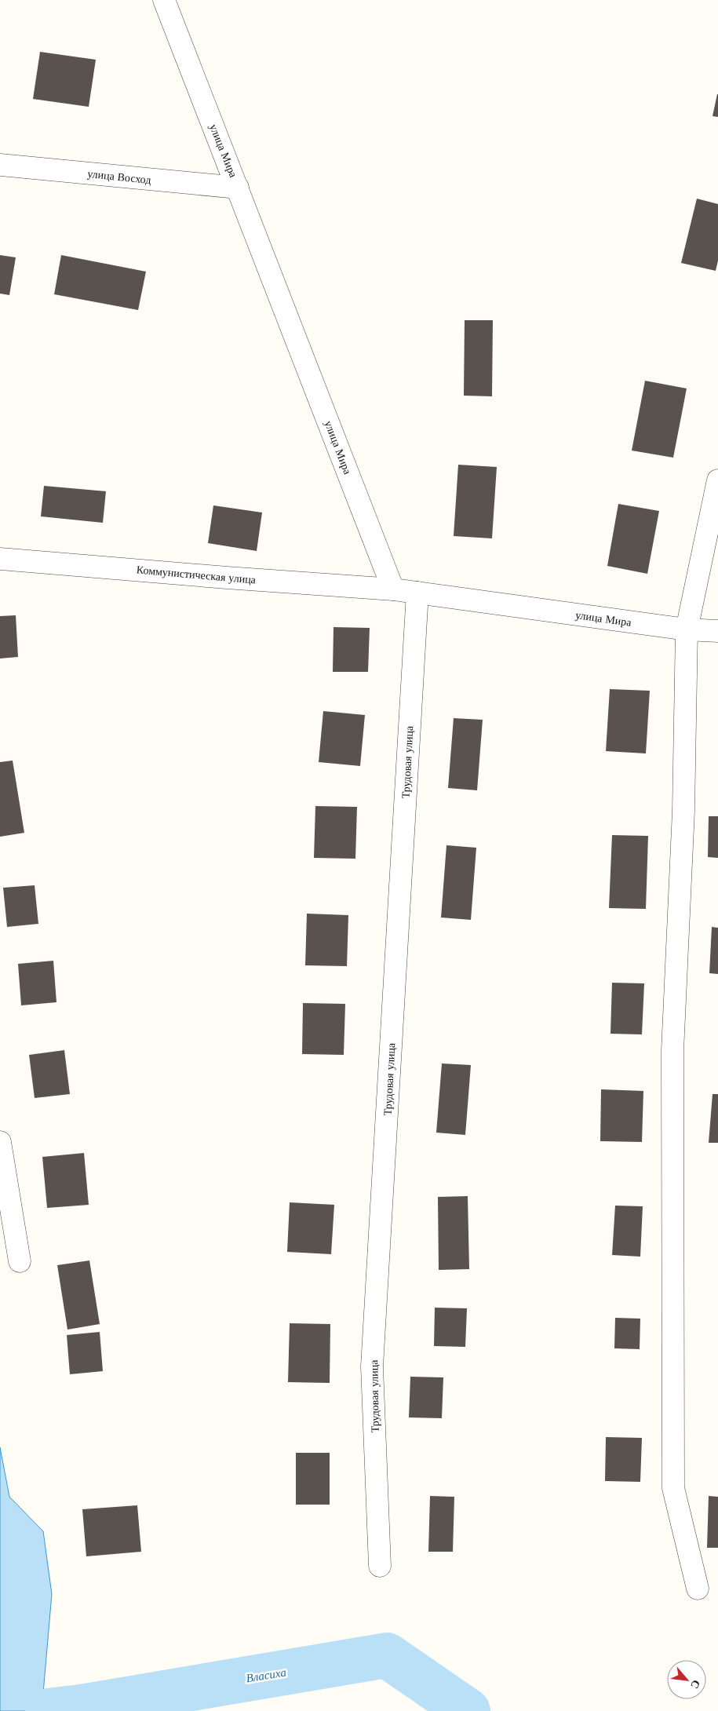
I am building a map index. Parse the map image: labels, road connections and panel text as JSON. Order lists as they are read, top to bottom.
{
  "streets": {
    "street": [
      "улица Мира",
      "улица Восход",
      "Коммунистическая улица",
      "Трудовая улица"
    ]
  },
  "crossings": [
    ["улица Мира", "улица Восход"],
    ["улица Мира", "Коммунистическая улица"],
    ["улица Мира", "Трудовая улица"]
  ],
  "water": ["Власиха"],
  "north": "bottom right"
}
